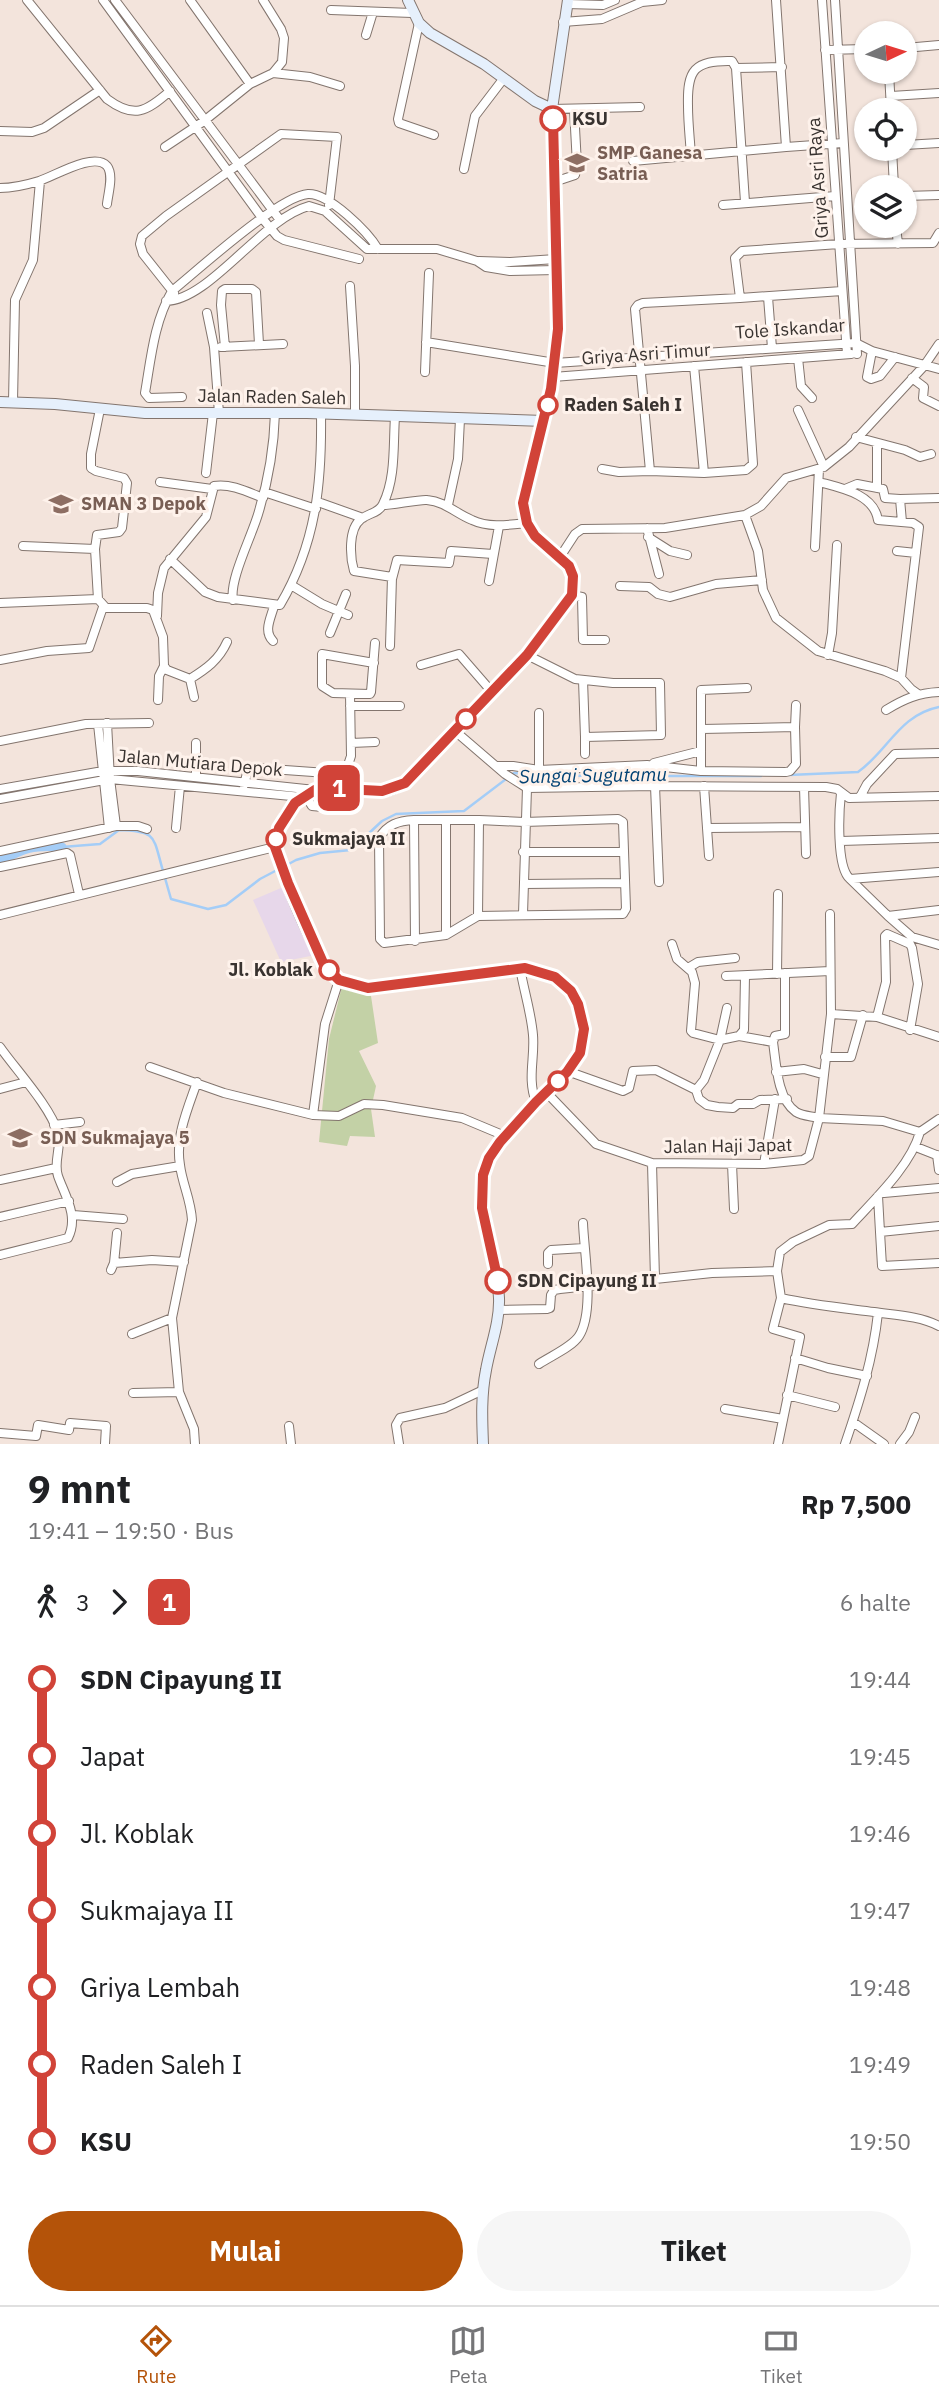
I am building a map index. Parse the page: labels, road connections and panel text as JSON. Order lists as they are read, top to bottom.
{
  "streets": {
    "main road": ["Jalan Raden Saleh"],
    "street": [
      "Griya Asri Raya",
      "Tole Iskandar",
      "Griya Asri Timur",
      "Jalan Mutiara Depok",
      "Jalan Haji Japat"
    ]
  },
  "crossings": [
    ["Griya Asri Raya", "Tole Iskandar"],
    ["Griya Asri Raya", "Griya Asri Timur"],
    ["Tole Iskandar", "Griya Asri Timur"]
  ],
  "water": ["Sungai Sugutamu"],
  "places": {
    "other": [
      "KSU",
      "Raden Saleh I",
      "Sukmajaya II",
      "Jl. Koblak",
      "SDN Cipayung II"
    ],
    "school or university": ["SMP Ganesa Satria", "SMAN 3 Depok", "SDN Sukmajaya 5"]
  },
  "lines": ["bus line 1"],
  "north": "right",
  "page": {
    "on_map": "1",
    "heading": ["9 mnt", "19:41 – 19:50 · Bus", "Rp 7,500"],
    "legs": ["3", "1", "6 halte"],
    "list": [
      {
        "name": "SDN Cipayung II",
        "value": "19:44"
      },
      {
        "name": "Japat",
        "value": "19:45"
      },
      {
        "name": "Jl. Koblak",
        "value": "19:46"
      },
      {
        "name": "Sukmajaya II",
        "value": "19:47"
      },
      {
        "name": "Griya Lembah",
        "value": "19:48"
      },
      {
        "name": "Raden Saleh I",
        "value": "19:49"
      },
      {
        "name": "KSU",
        "value": "19:50"
      }
    ],
    "buttons": ["Mulai", "Tiket"],
    "tabs": ["Rute", "Peta", "Tiket"]
  }
}
